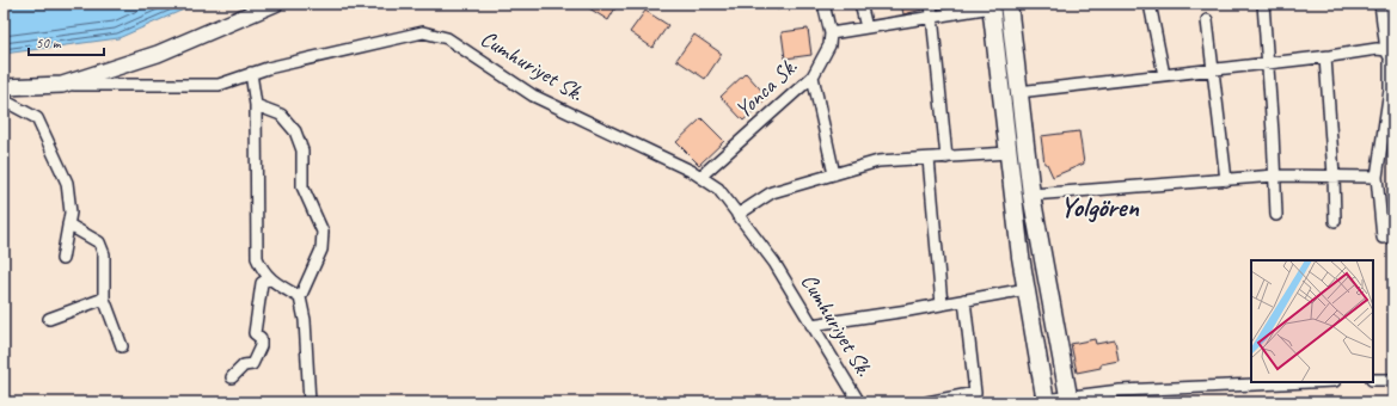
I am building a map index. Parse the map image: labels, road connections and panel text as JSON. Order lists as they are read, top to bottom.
{
  "streets": {
    "street": ["Cumhuriyet Sk.", "Yonca Sk."]
  },
  "crossings": [
    ["Cumhuriyet Sk.", "Yonca Sk."]
  ],
  "districts": ["Yolgören"],
  "scale_bar": "50 m"
}
